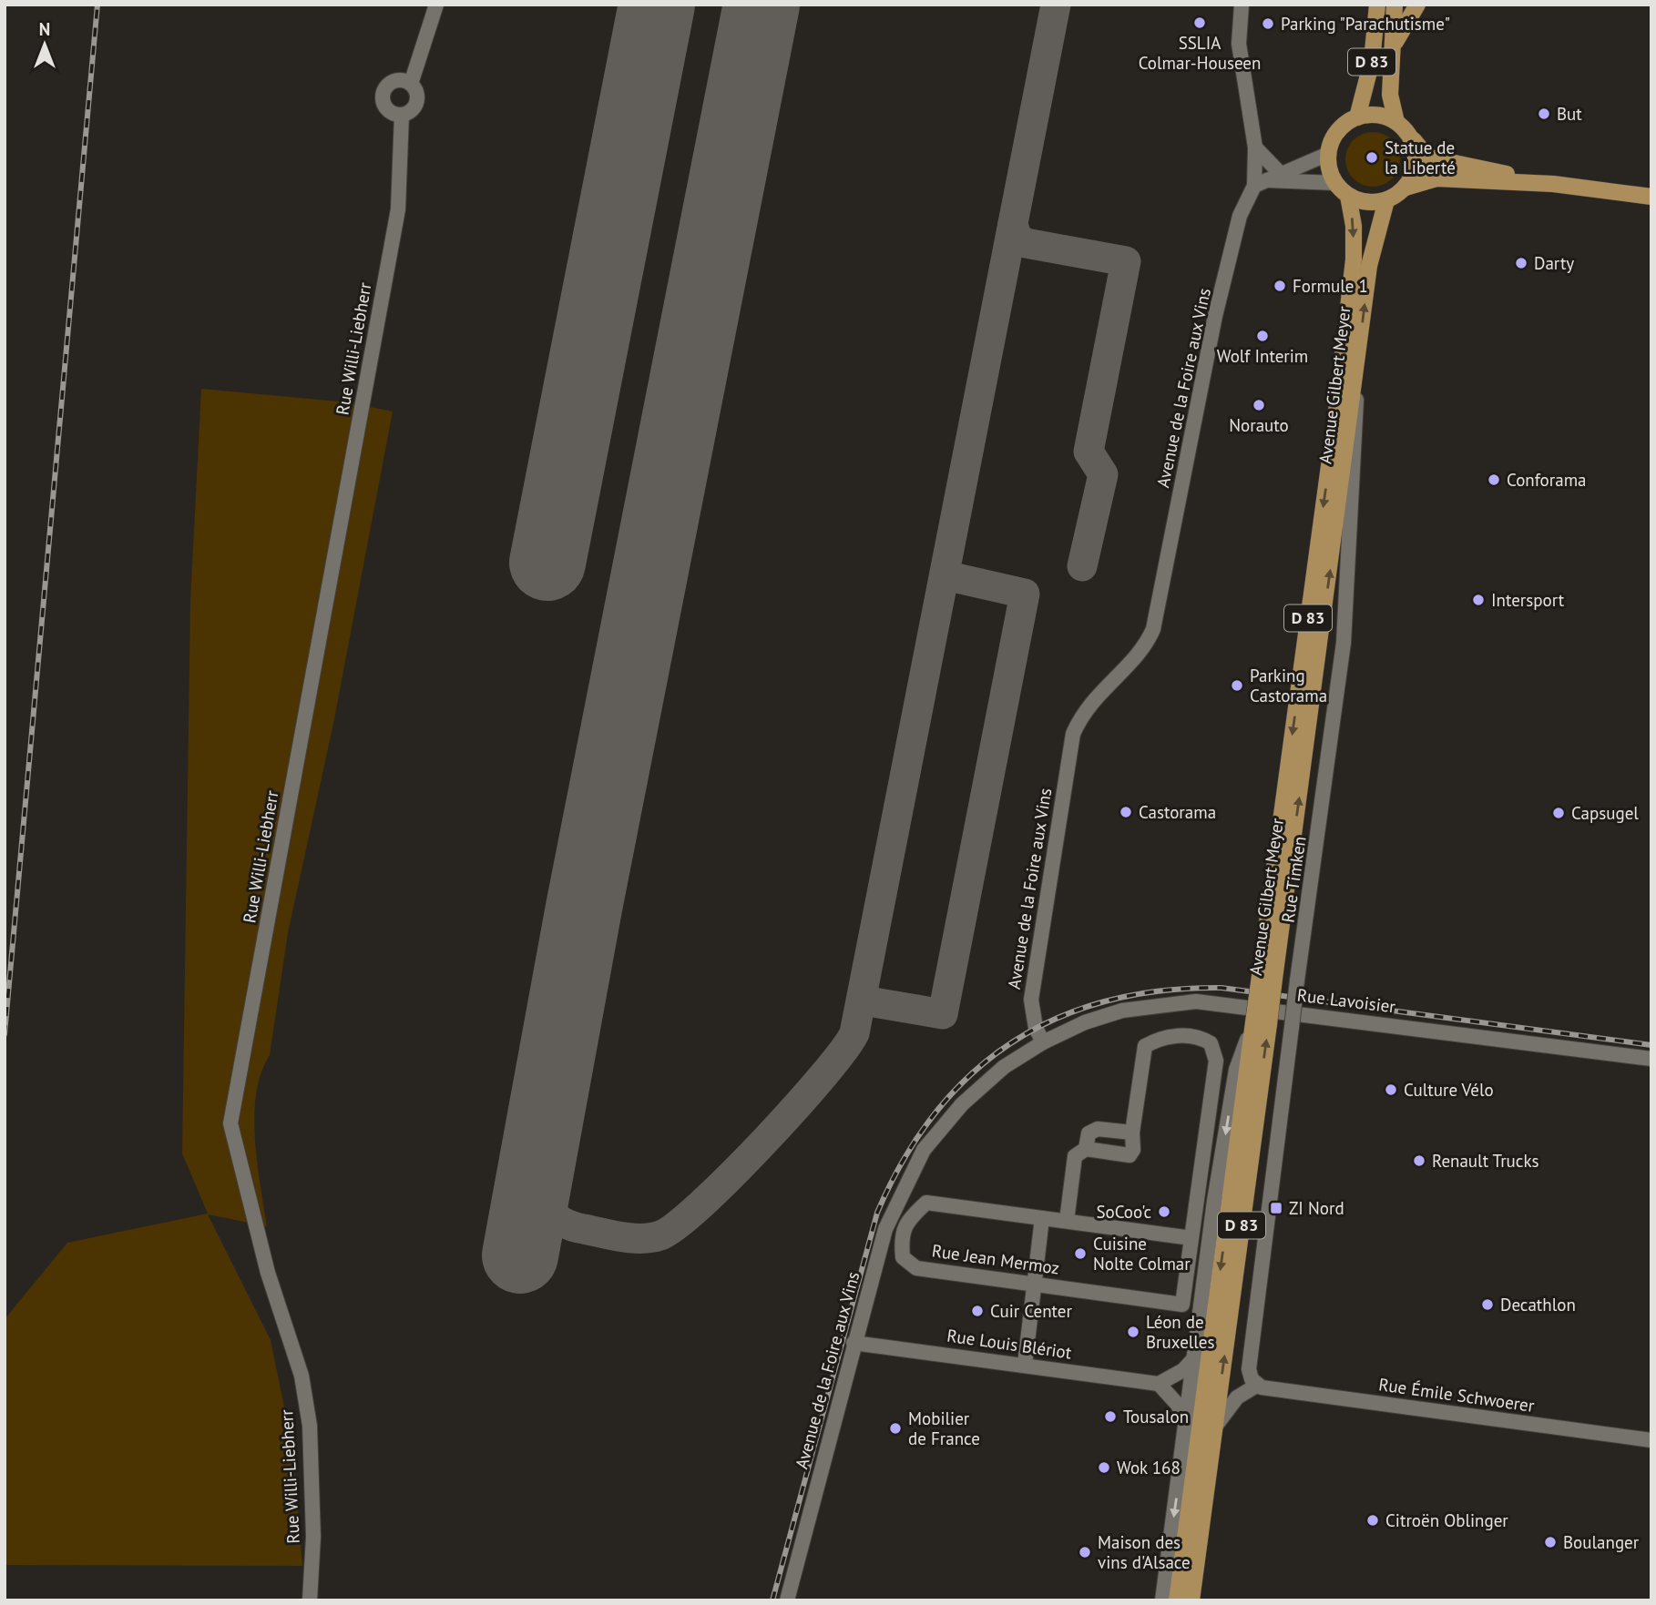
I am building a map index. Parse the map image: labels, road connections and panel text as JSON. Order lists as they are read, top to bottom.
{
  "streets": {
    "main road": ["D 83", "Avenue Gilbert Meyer"],
    "street": [
      "Rue Willi-Liebherr",
      "Avenue de la Foire aux Vins",
      "Rue Timken",
      "Rue Lavoisier",
      "Rue Jean Mermoz",
      "Rue Louis Blériot",
      "Rue Émile Schwoerer"
    ]
  },
  "crossings": [
    ["D 83", "Avenue Gilbert Meyer"],
    ["Avenue Gilbert Meyer", "Rue Timken"],
    ["Avenue de la Foire aux Vins", "Rue Lavoisier"],
    ["Avenue de la Foire aux Vins", "Rue Louis Blériot"],
    ["Rue Timken", "Rue Émile Schwoerer"]
  ],
  "places": {
    "other": [
      "SSLIA Colmar-Houseen",
      "Parking \"Parachutisme\"",
      "But",
      "Statue de la Liberté",
      "Darty",
      "Formule 1",
      "Wolf Interim",
      "Norauto",
      "Conforama",
      "Intersport",
      "Parking Castorama",
      "Castorama",
      "Capsugel",
      "Culture Vélo",
      "Renault Trucks",
      "SoCoo'c",
      "Cuisine Nolte Colmar",
      "Decathlon",
      "Cuir Center",
      "Léon de Bruxelles",
      "Tousalon",
      "Mobilier de France",
      "Wok 168",
      "Citroën Oblinger",
      "Boulanger",
      "Maison des vins d'Alsace"
    ],
    "transit": ["ZI Nord"]
  },
  "north": "top"
}
